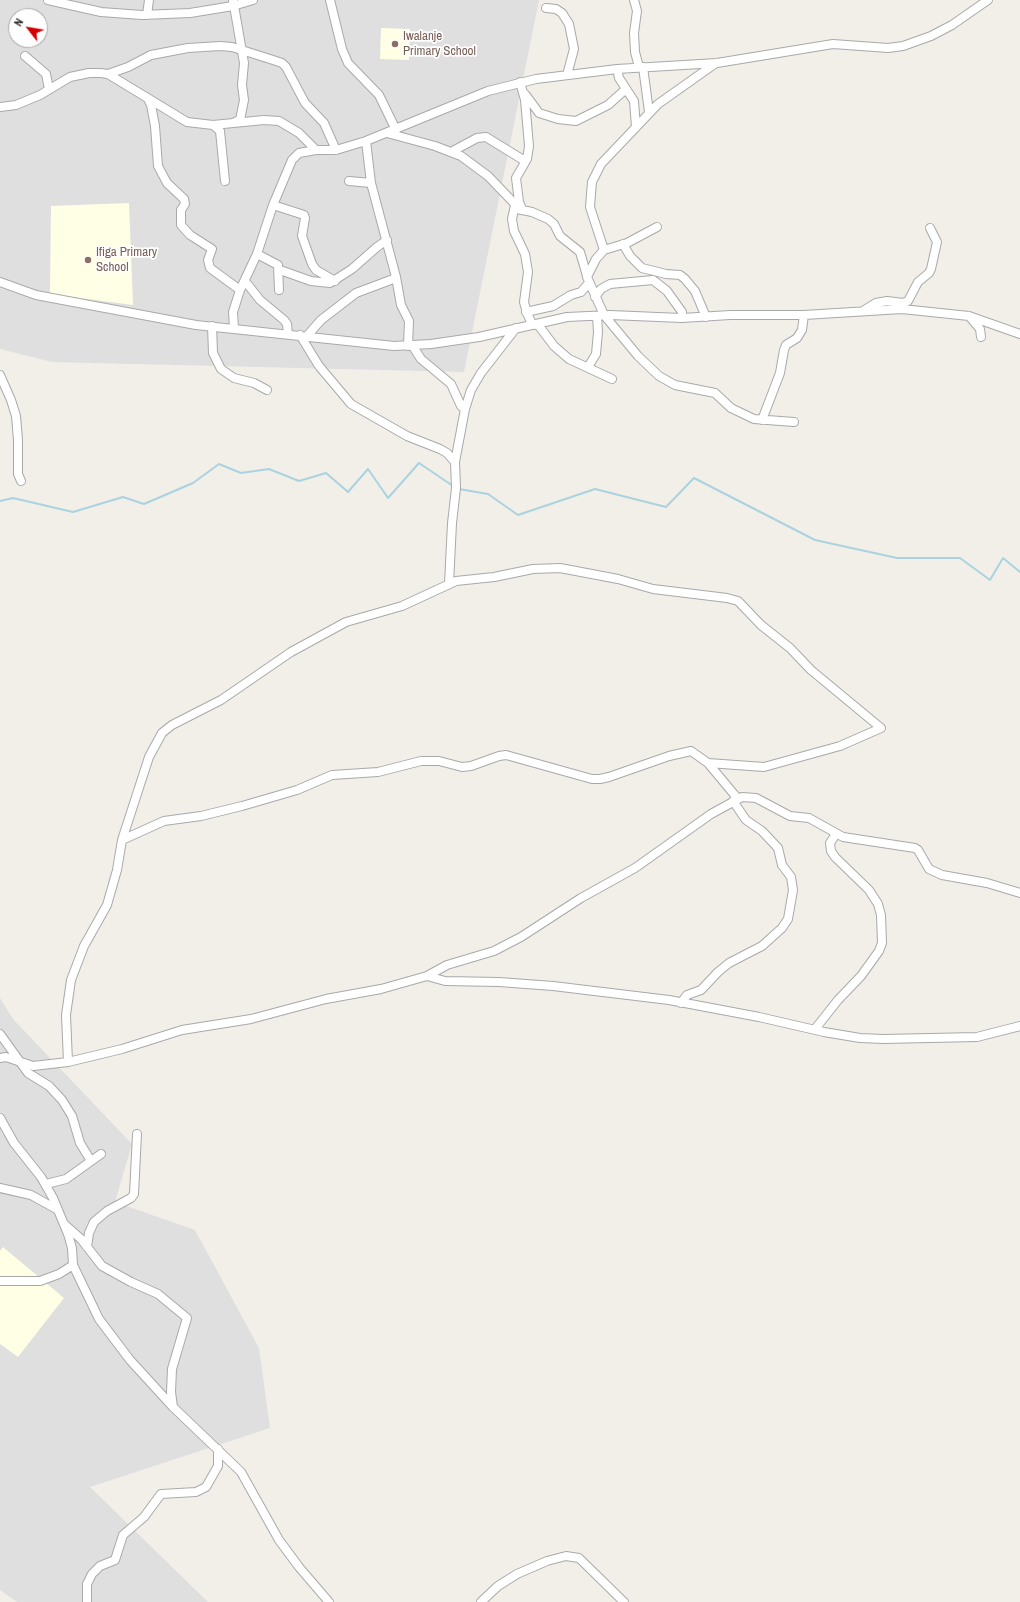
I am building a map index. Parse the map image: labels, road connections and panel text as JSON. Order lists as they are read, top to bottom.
{
  "places": ["Iwalanje Primary School", "Ifiga Primary School"],
  "north": "top left"
}
